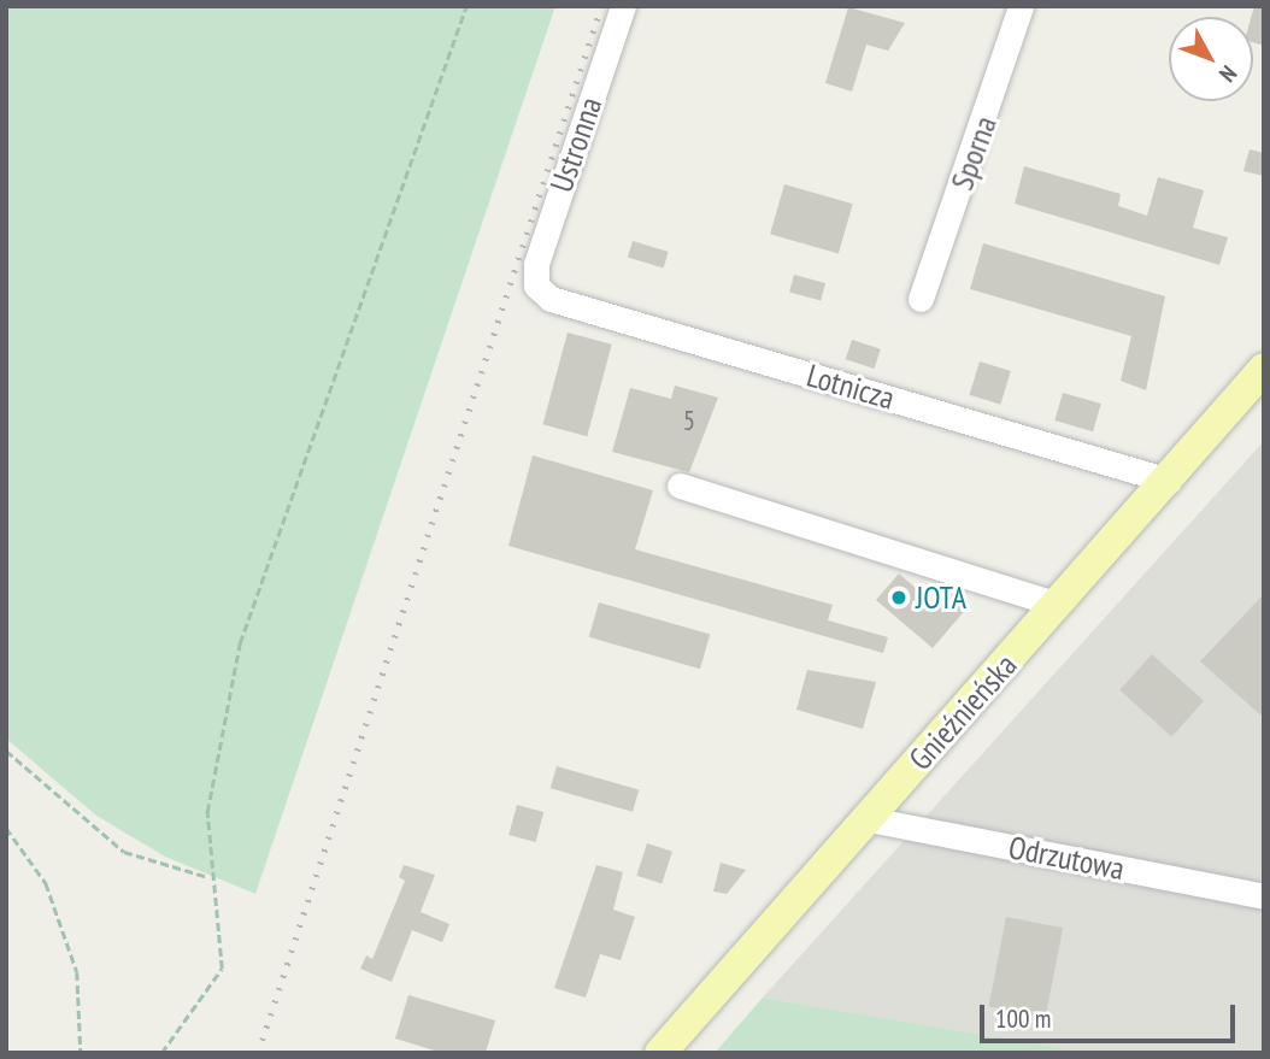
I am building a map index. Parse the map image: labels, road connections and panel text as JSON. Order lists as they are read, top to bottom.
{
  "streets": {
    "main road": ["Gnieźnieńska"],
    "street": [
      "Ustronna",
      "Sporna",
      "Lotnicza",
      "Odrzutowa"
    ]
  },
  "crossings": [
    ["Ustronna", "Lotnicza"],
    ["Lotnicza", "Gnieźnieńska"],
    ["Gnieźnieńska", "Odrzutowa"]
  ],
  "places": ["JOTA"],
  "house_numbers": ["5"],
  "scale_bar": "100 m",
  "north": "bottom right"
}
